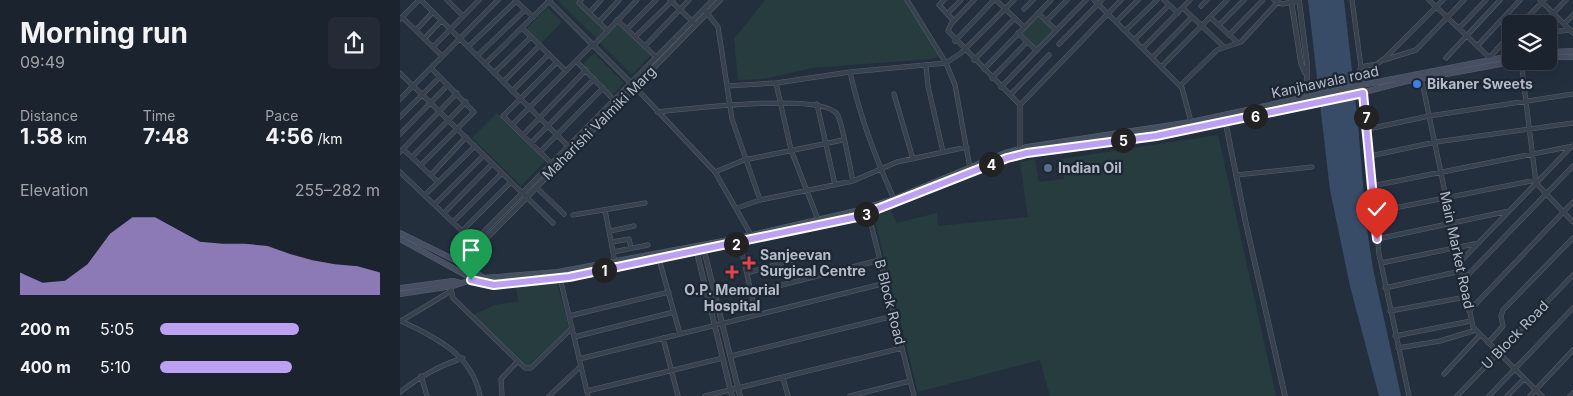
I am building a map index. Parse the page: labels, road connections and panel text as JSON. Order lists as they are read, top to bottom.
{
  "streets": {
    "main road": ["Kanjhawala road"],
    "street": [
      "Maharishi Valmiki Marg",
      "Main Market Road",
      "B Block Road",
      "U Block Road"
    ]
  },
  "crossings": [
    ["Kanjhawala road", "Maharishi Valmiki Marg"],
    ["Kanjhawala road", "Main Market Road"],
    ["Kanjhawala road", "B Block Road"],
    ["Main Market Road", "U Block Road"]
  ],
  "places": {
    "other": ["Bikaner Sweets", "Indian Oil"],
    "health": ["Sanjeevan Surgical Centre", "O.P. Memorial Hospital"]
  },
  "page": {
    "heading": ["Morning run", "09:49"],
    "stats": [
      ["Distance", "1.58 km"],
      ["Time", "7:48"],
      ["Pace", "4:56 /km"]
    ],
    "pins": [
      "6",
      "7",
      "5",
      "4",
      "3",
      "2",
      "1"
    ],
    "chart": ["Elevation", "255–282 m"],
    "list": [
      {
        "name": "200 m",
        "note": "5:05"
      },
      {
        "name": "400 m",
        "note": "5:10"
      }
    ]
  }
}
